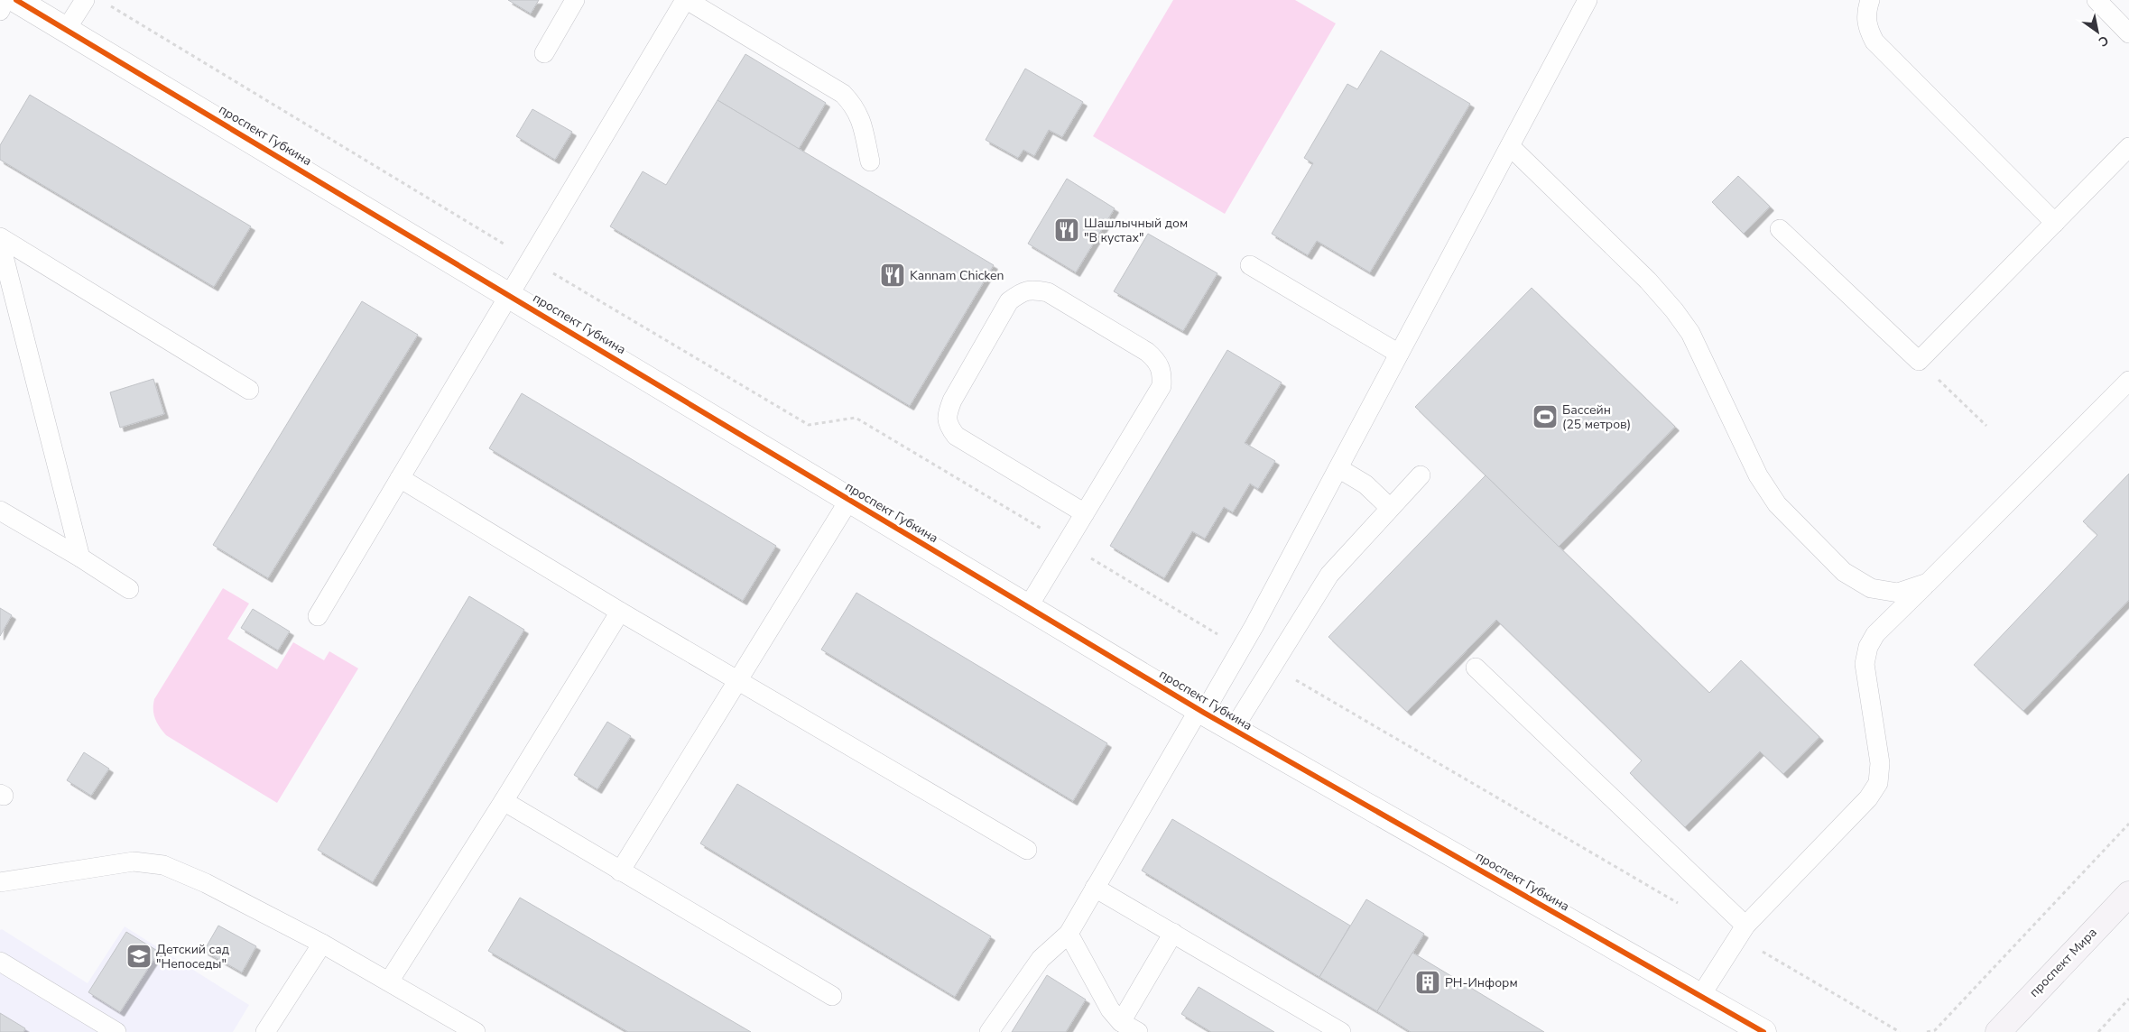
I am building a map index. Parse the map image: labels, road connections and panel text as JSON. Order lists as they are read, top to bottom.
{
  "streets": {
    "main road": ["проспект Мира"],
    "street": ["проспект Губкина"]
  },
  "places": {
    "restaurant": ["Шашлычный дом \"В кустах\"", "Kannam Chicken"],
    "sports": ["Бассейн (25 метров)"],
    "school or university": ["Детский сад \"Непоседы\""],
    "building": ["РН-Информ"]
  },
  "north": "bottom right"
}
